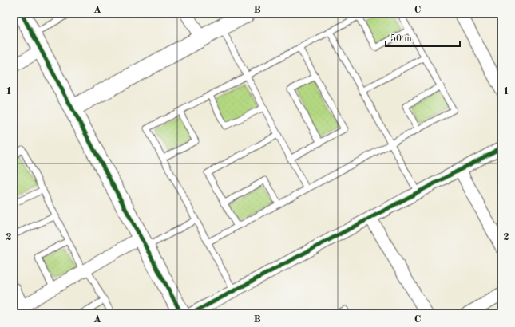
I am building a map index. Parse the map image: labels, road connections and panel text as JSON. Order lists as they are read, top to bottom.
{
  "scale_bar": "50 m",
  "grid": {
    "columns": ["A", "B", "C"],
    "rows": ["1", "2"]
  }
}
